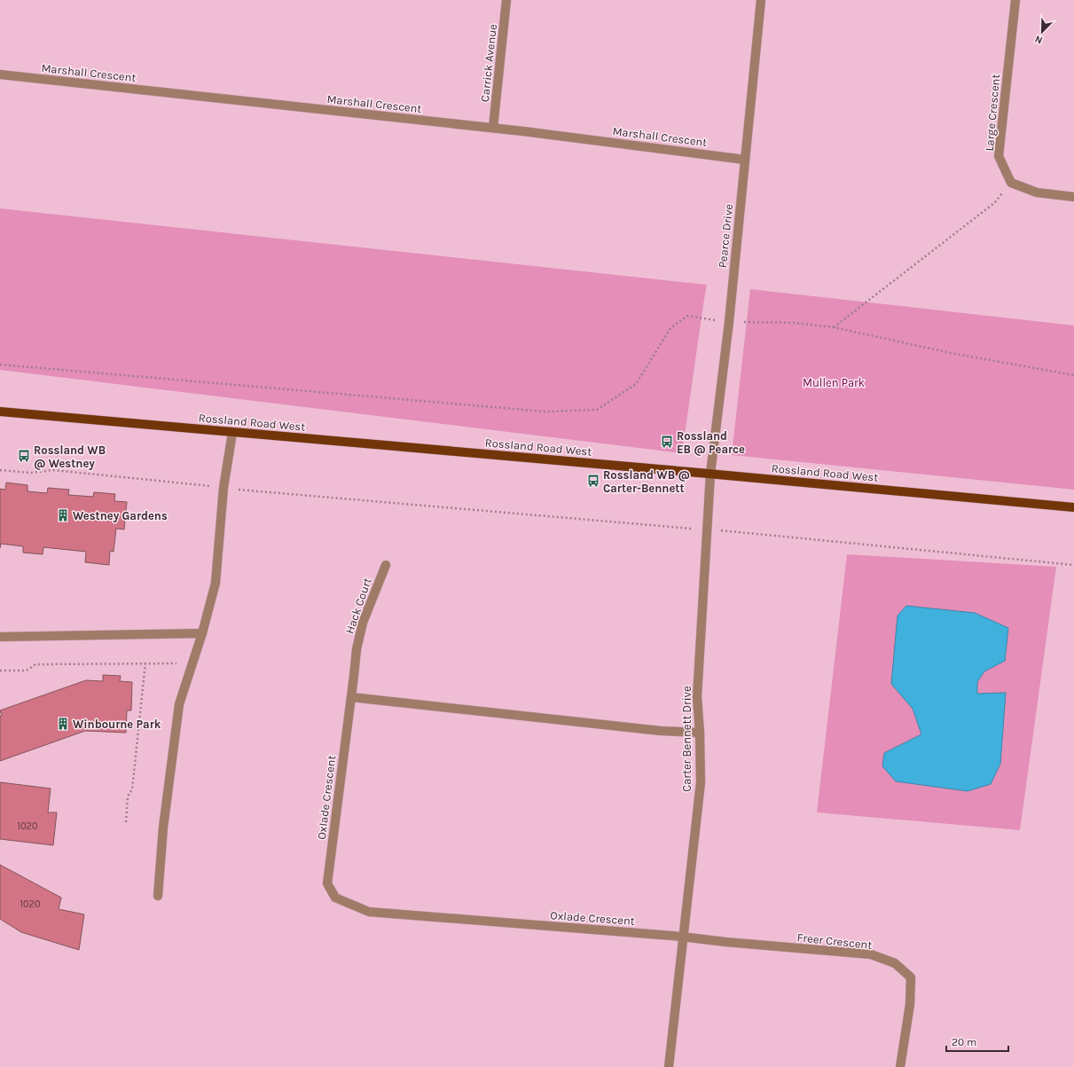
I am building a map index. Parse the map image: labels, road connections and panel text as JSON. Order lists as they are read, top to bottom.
{
  "streets": {
    "main road": ["Rossland Road West"],
    "street": [
      "Carrick Avenue",
      "Marshall Crescent",
      "Large Crescent",
      "Pearce Drive",
      "Hack Court",
      "Carter Bennett Drive",
      "Oxlade Crescent",
      "Freer Crescent"
    ]
  },
  "crossings": [
    ["Carrick Avenue", "Marshall Crescent"],
    ["Marshall Crescent", "Pearce Drive"],
    ["Pearce Drive", "Rossland Road West"],
    ["Pearce Drive", "Carter Bennett Drive"],
    ["Rossland Road West", "Carter Bennett Drive"],
    ["Hack Court", "Oxlade Crescent"],
    ["Carter Bennett Drive", "Oxlade Crescent"],
    ["Carter Bennett Drive", "Freer Crescent"],
    ["Oxlade Crescent", "Freer Crescent"]
  ],
  "parks": ["Mullen Park"],
  "places": {
    "bus stop": ["Rossland EB @ Pearce", "Rossland WB @ Westney", "Rossland WB @ Carter-Bennett"],
    "building": ["Westney Gardens", "Winbourne Park"]
  },
  "house_numbers": ["1020", "1020"],
  "scale_bar": "20 m",
  "north": "bottom left"
}
